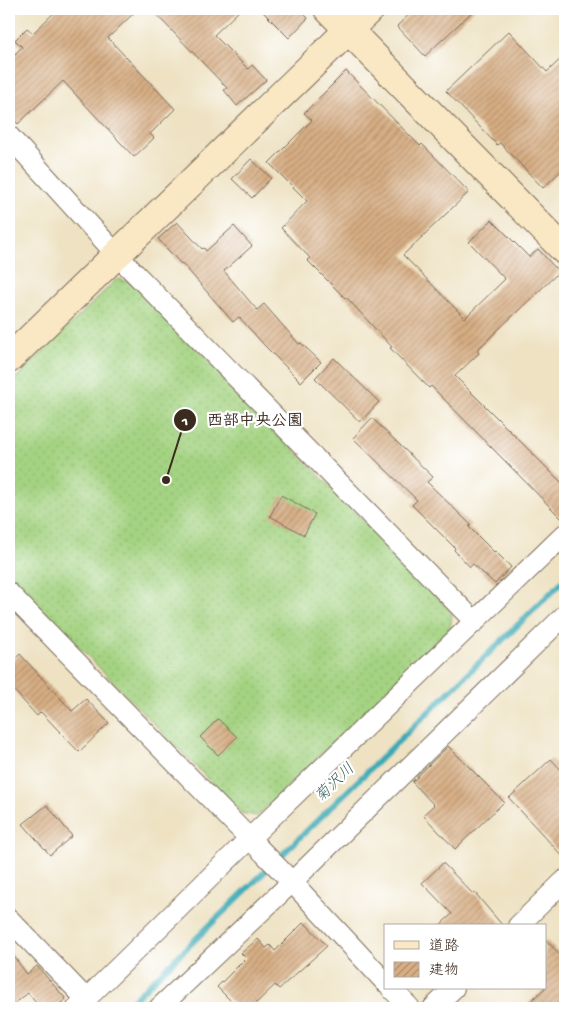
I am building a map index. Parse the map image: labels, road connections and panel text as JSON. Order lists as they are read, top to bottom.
{
  "water": ["菊沢川"],
  "places": ["西部中央公園"],
  "legend": ["道路", "建物"]
}
